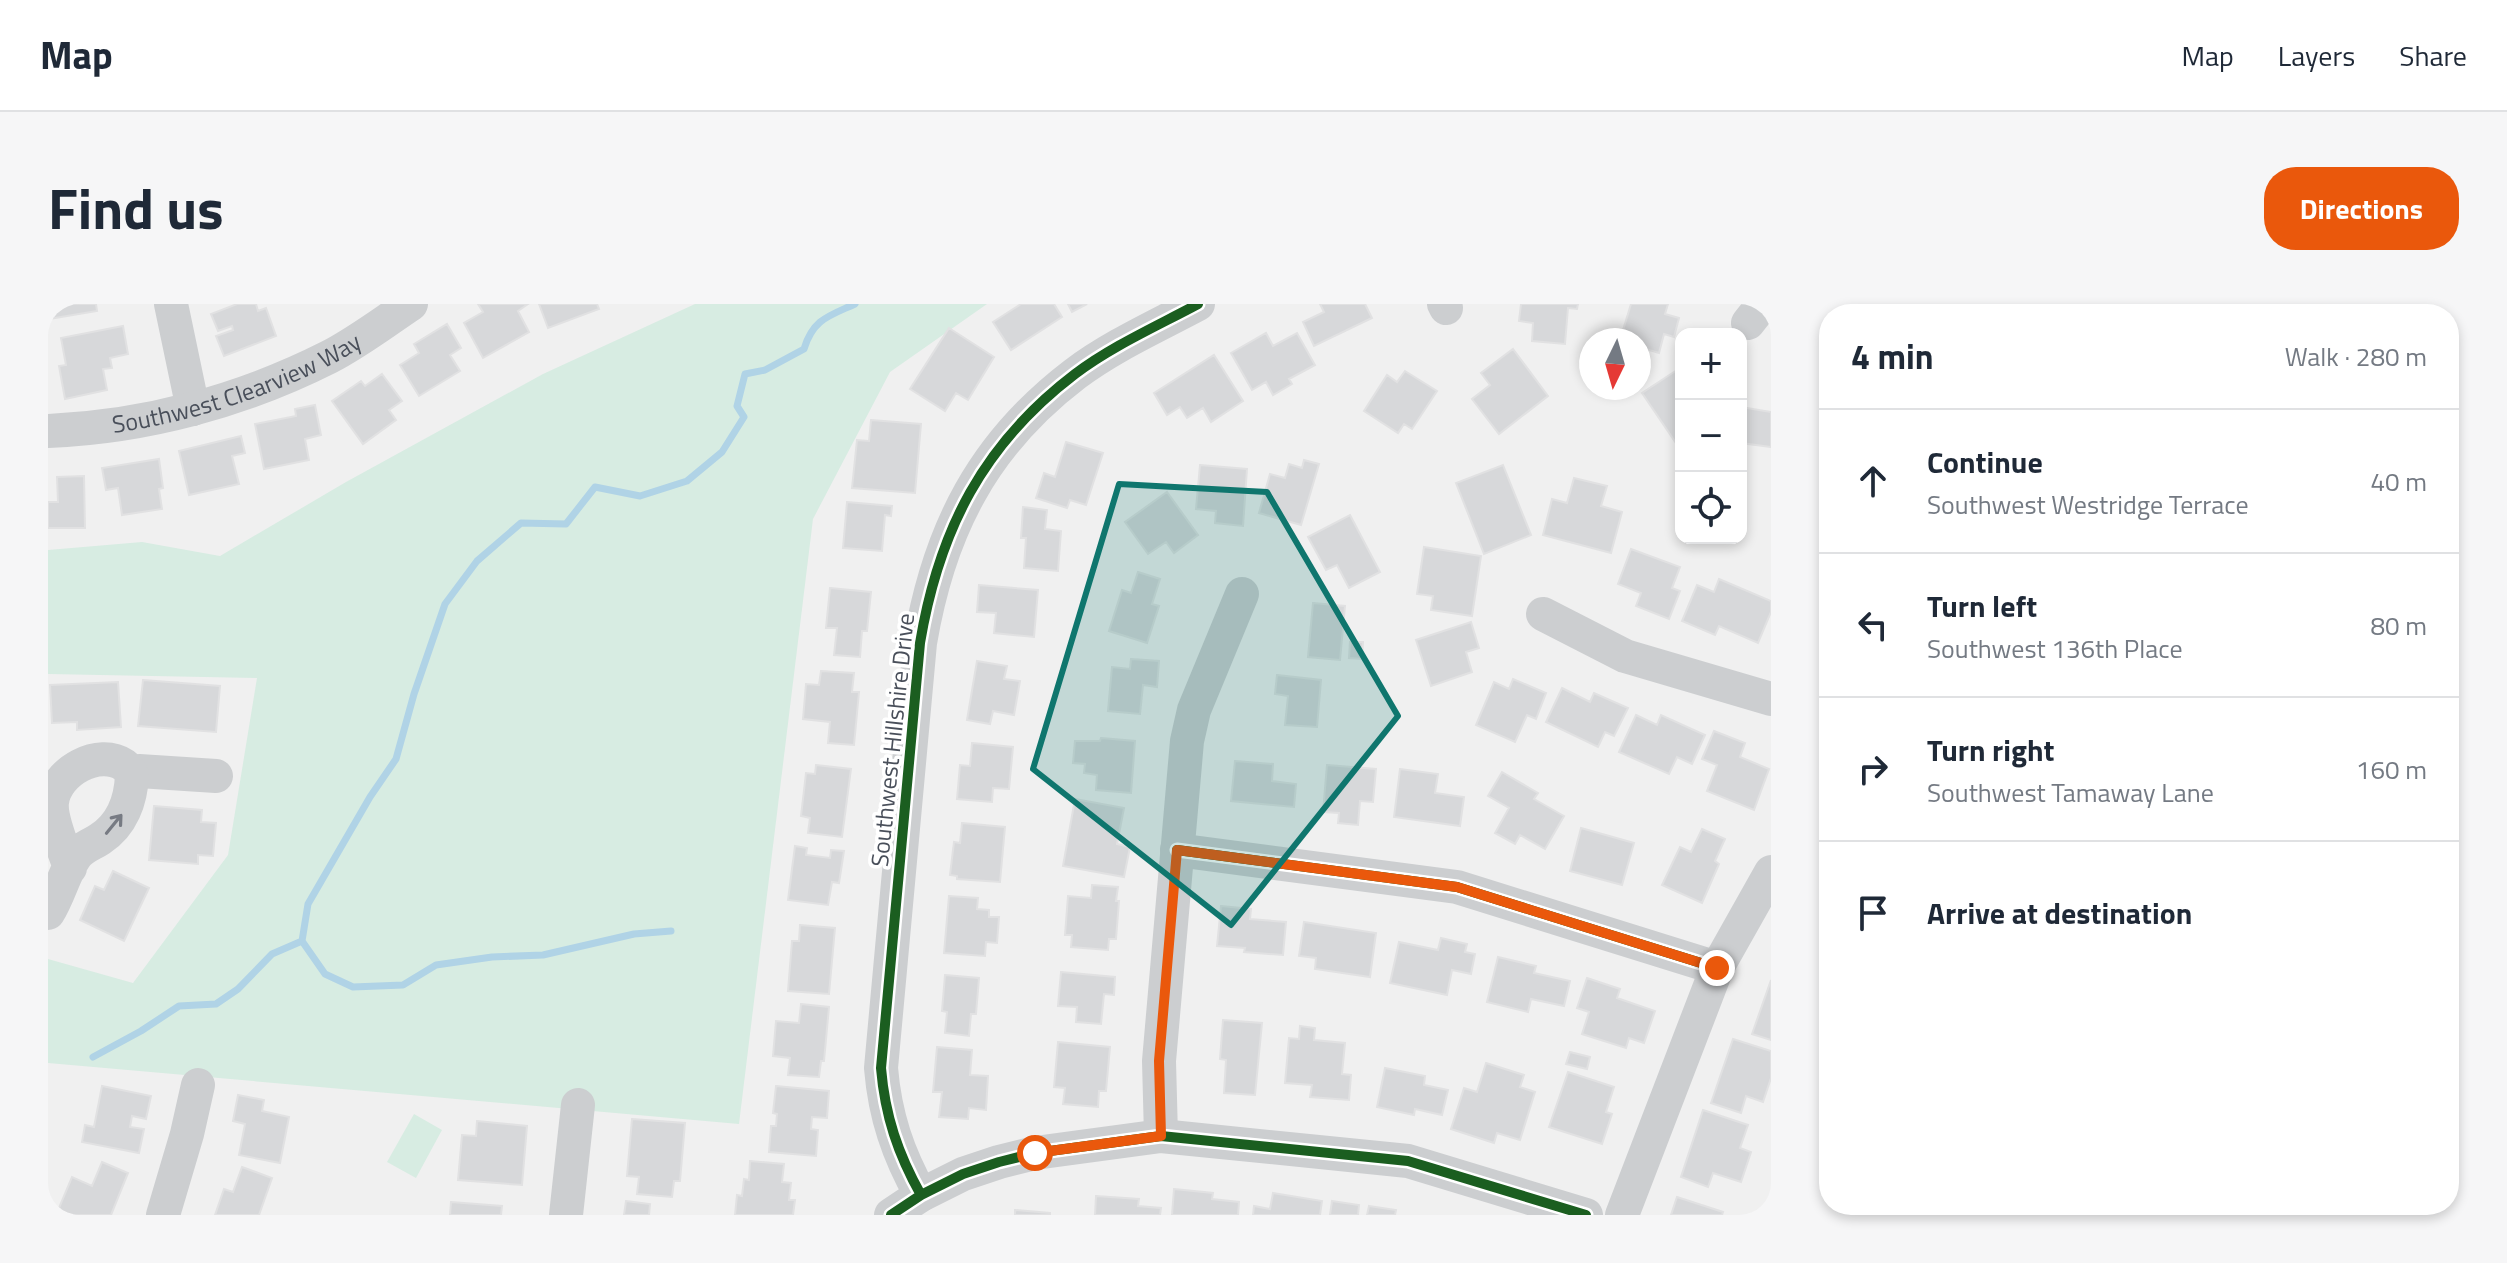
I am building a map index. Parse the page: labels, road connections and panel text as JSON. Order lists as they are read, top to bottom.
{
  "streets": {
    "street": ["Southwest Clearview Way", "Southwest Hillshire Drive"]
  },
  "north": "bottom",
  "page": {
    "header": "Map",
    "nav": ["Map", "Layers", "Share"],
    "title": "Find us",
    "buttons": "Directions",
    "heading": ["4 min", "Walk · 280 m"],
    "map_buttons": ["+", "−"],
    "list": [
      ["Continue", "Southwest Westridge Terrace", "40 m"],
      ["Turn left", "Southwest 136th Place", "80 m"],
      ["Turn right", "Southwest Tamaway Lane", "160 m"],
      "Arrive at destination"
    ]
  }
}
